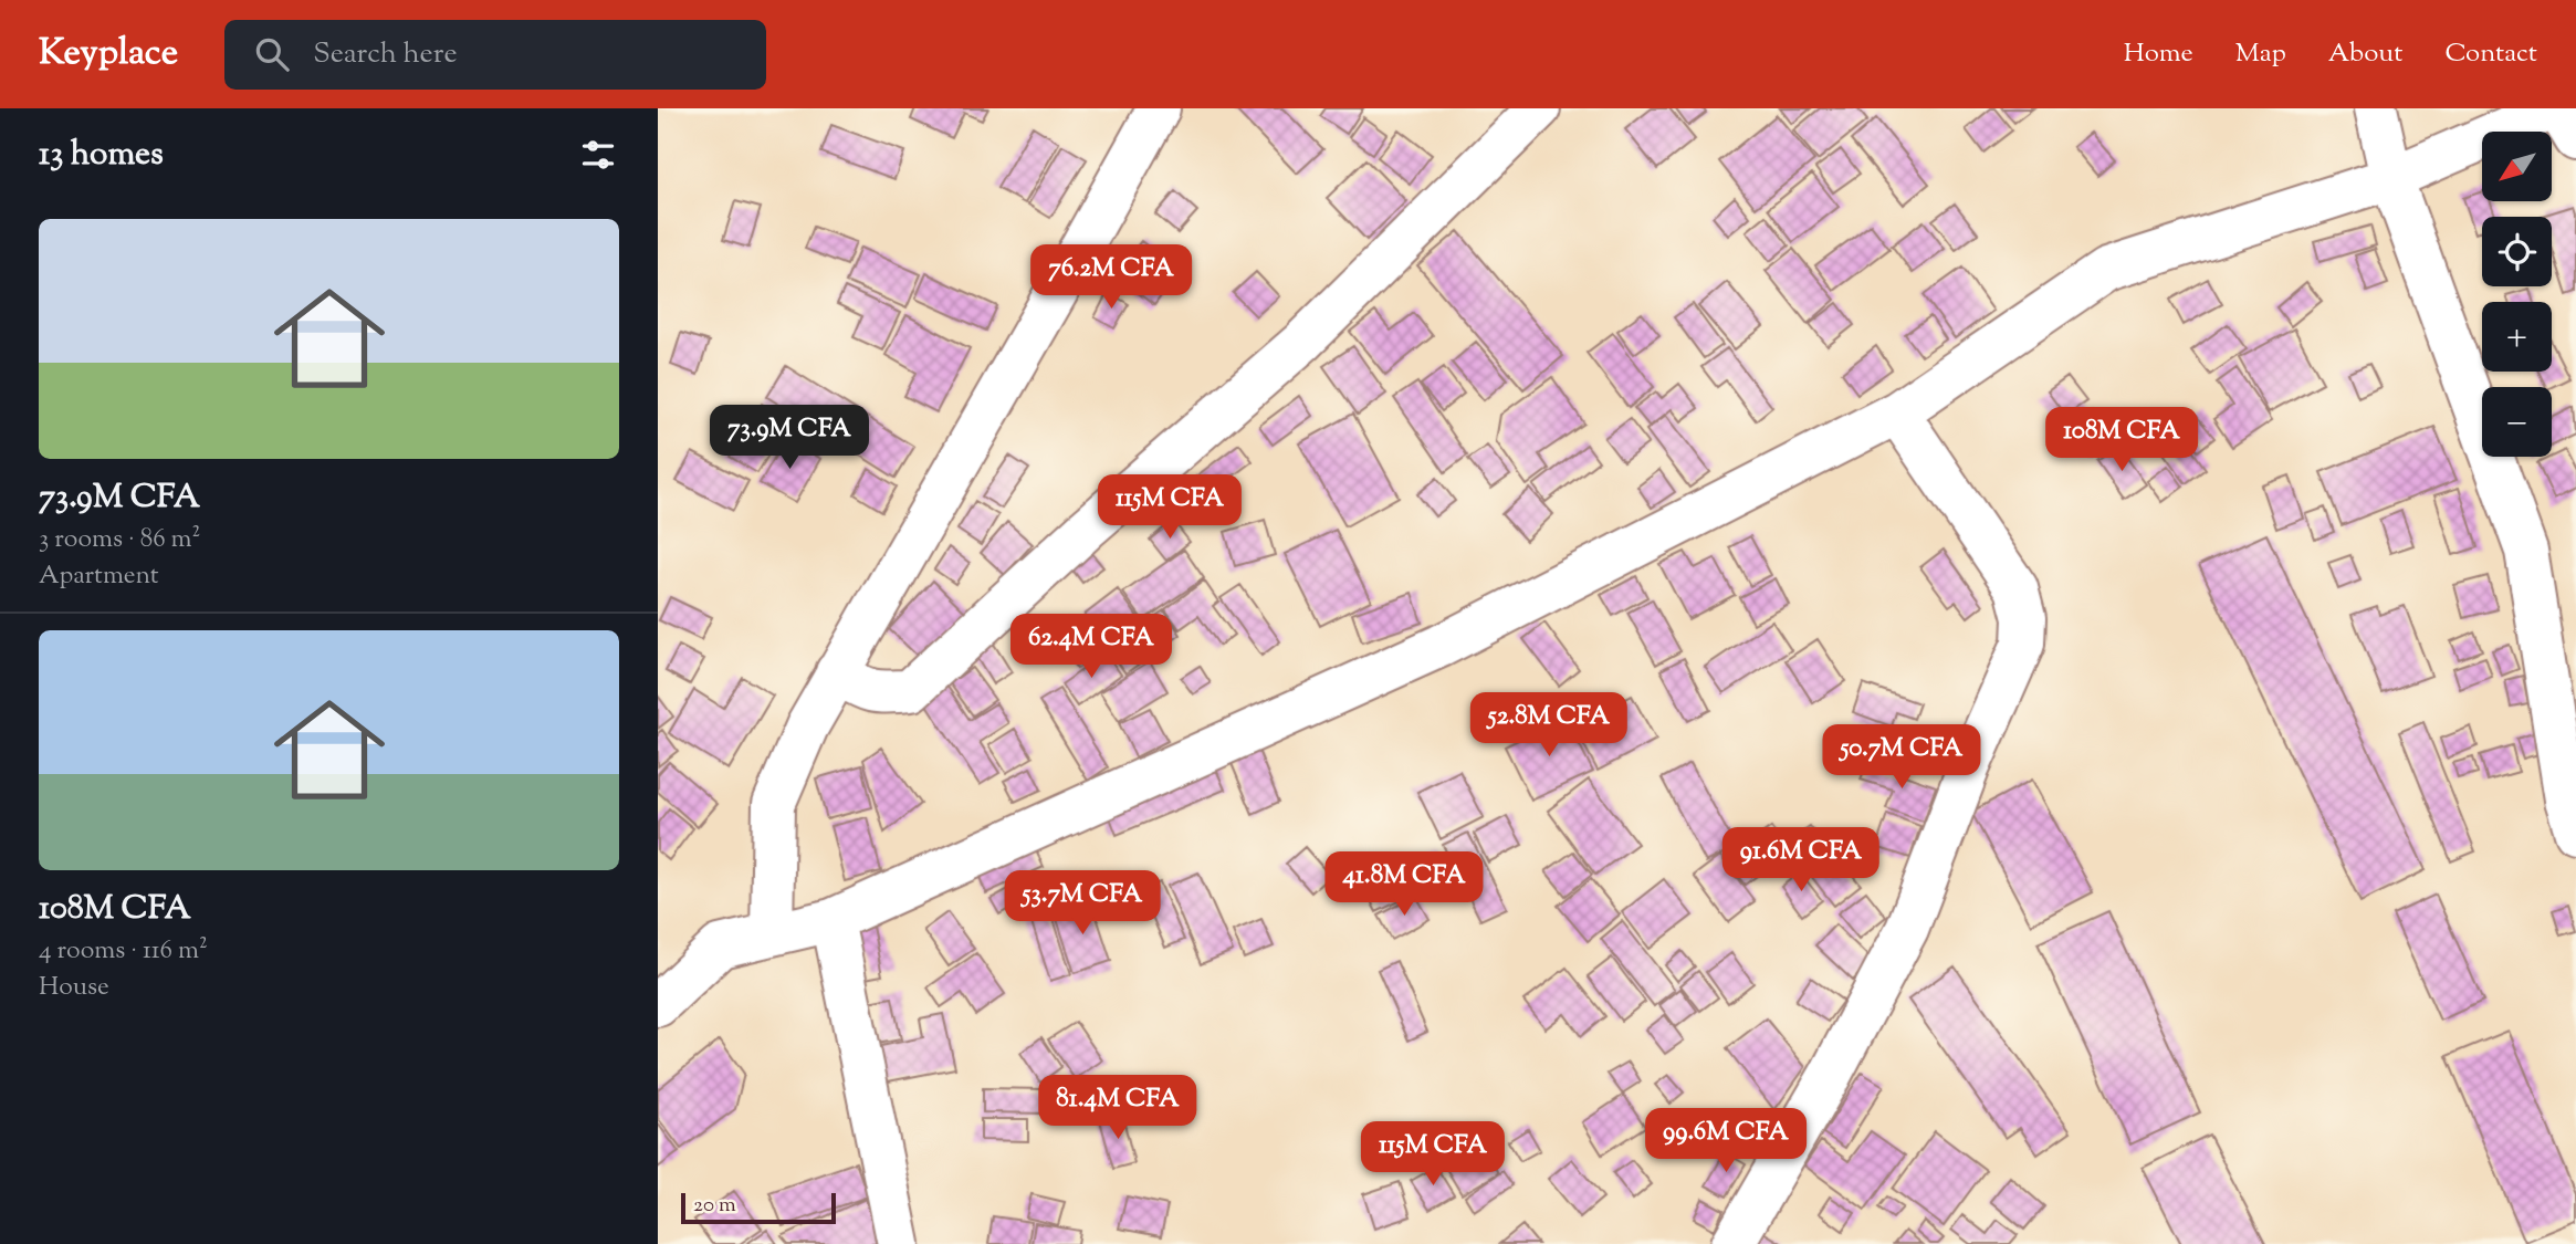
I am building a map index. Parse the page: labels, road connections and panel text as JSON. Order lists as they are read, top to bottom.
{
  "scale_bar": "20 m",
  "north": "bottom left",
  "page": {
    "header": "Keyplace",
    "search": "Search here",
    "nav": [
      "Home",
      "Map",
      "About",
      "Contact"
    ],
    "heading": "13 homes",
    "map_buttons": ["+", "−"],
    "list": [
      {
        "name": "73.9M CFA",
        "note": "3 rooms · 86 m² · Apartment"
      },
      {
        "name": "108M CFA",
        "note": "4 rooms · 116 m² · House"
      }
    ],
    "price": [
      "76.2M CFA",
      "73.9M CFA",
      "108M CFA",
      "115M CFA",
      "62.4M CFA",
      "52.8M CFA",
      "50.7M CFA",
      "91.6M CFA",
      "41.8M CFA",
      "53.7M CFA",
      "81.4M CFA",
      "99.6M CFA",
      "115M CFA"
    ],
    "scale": "20 m"
  }
}
